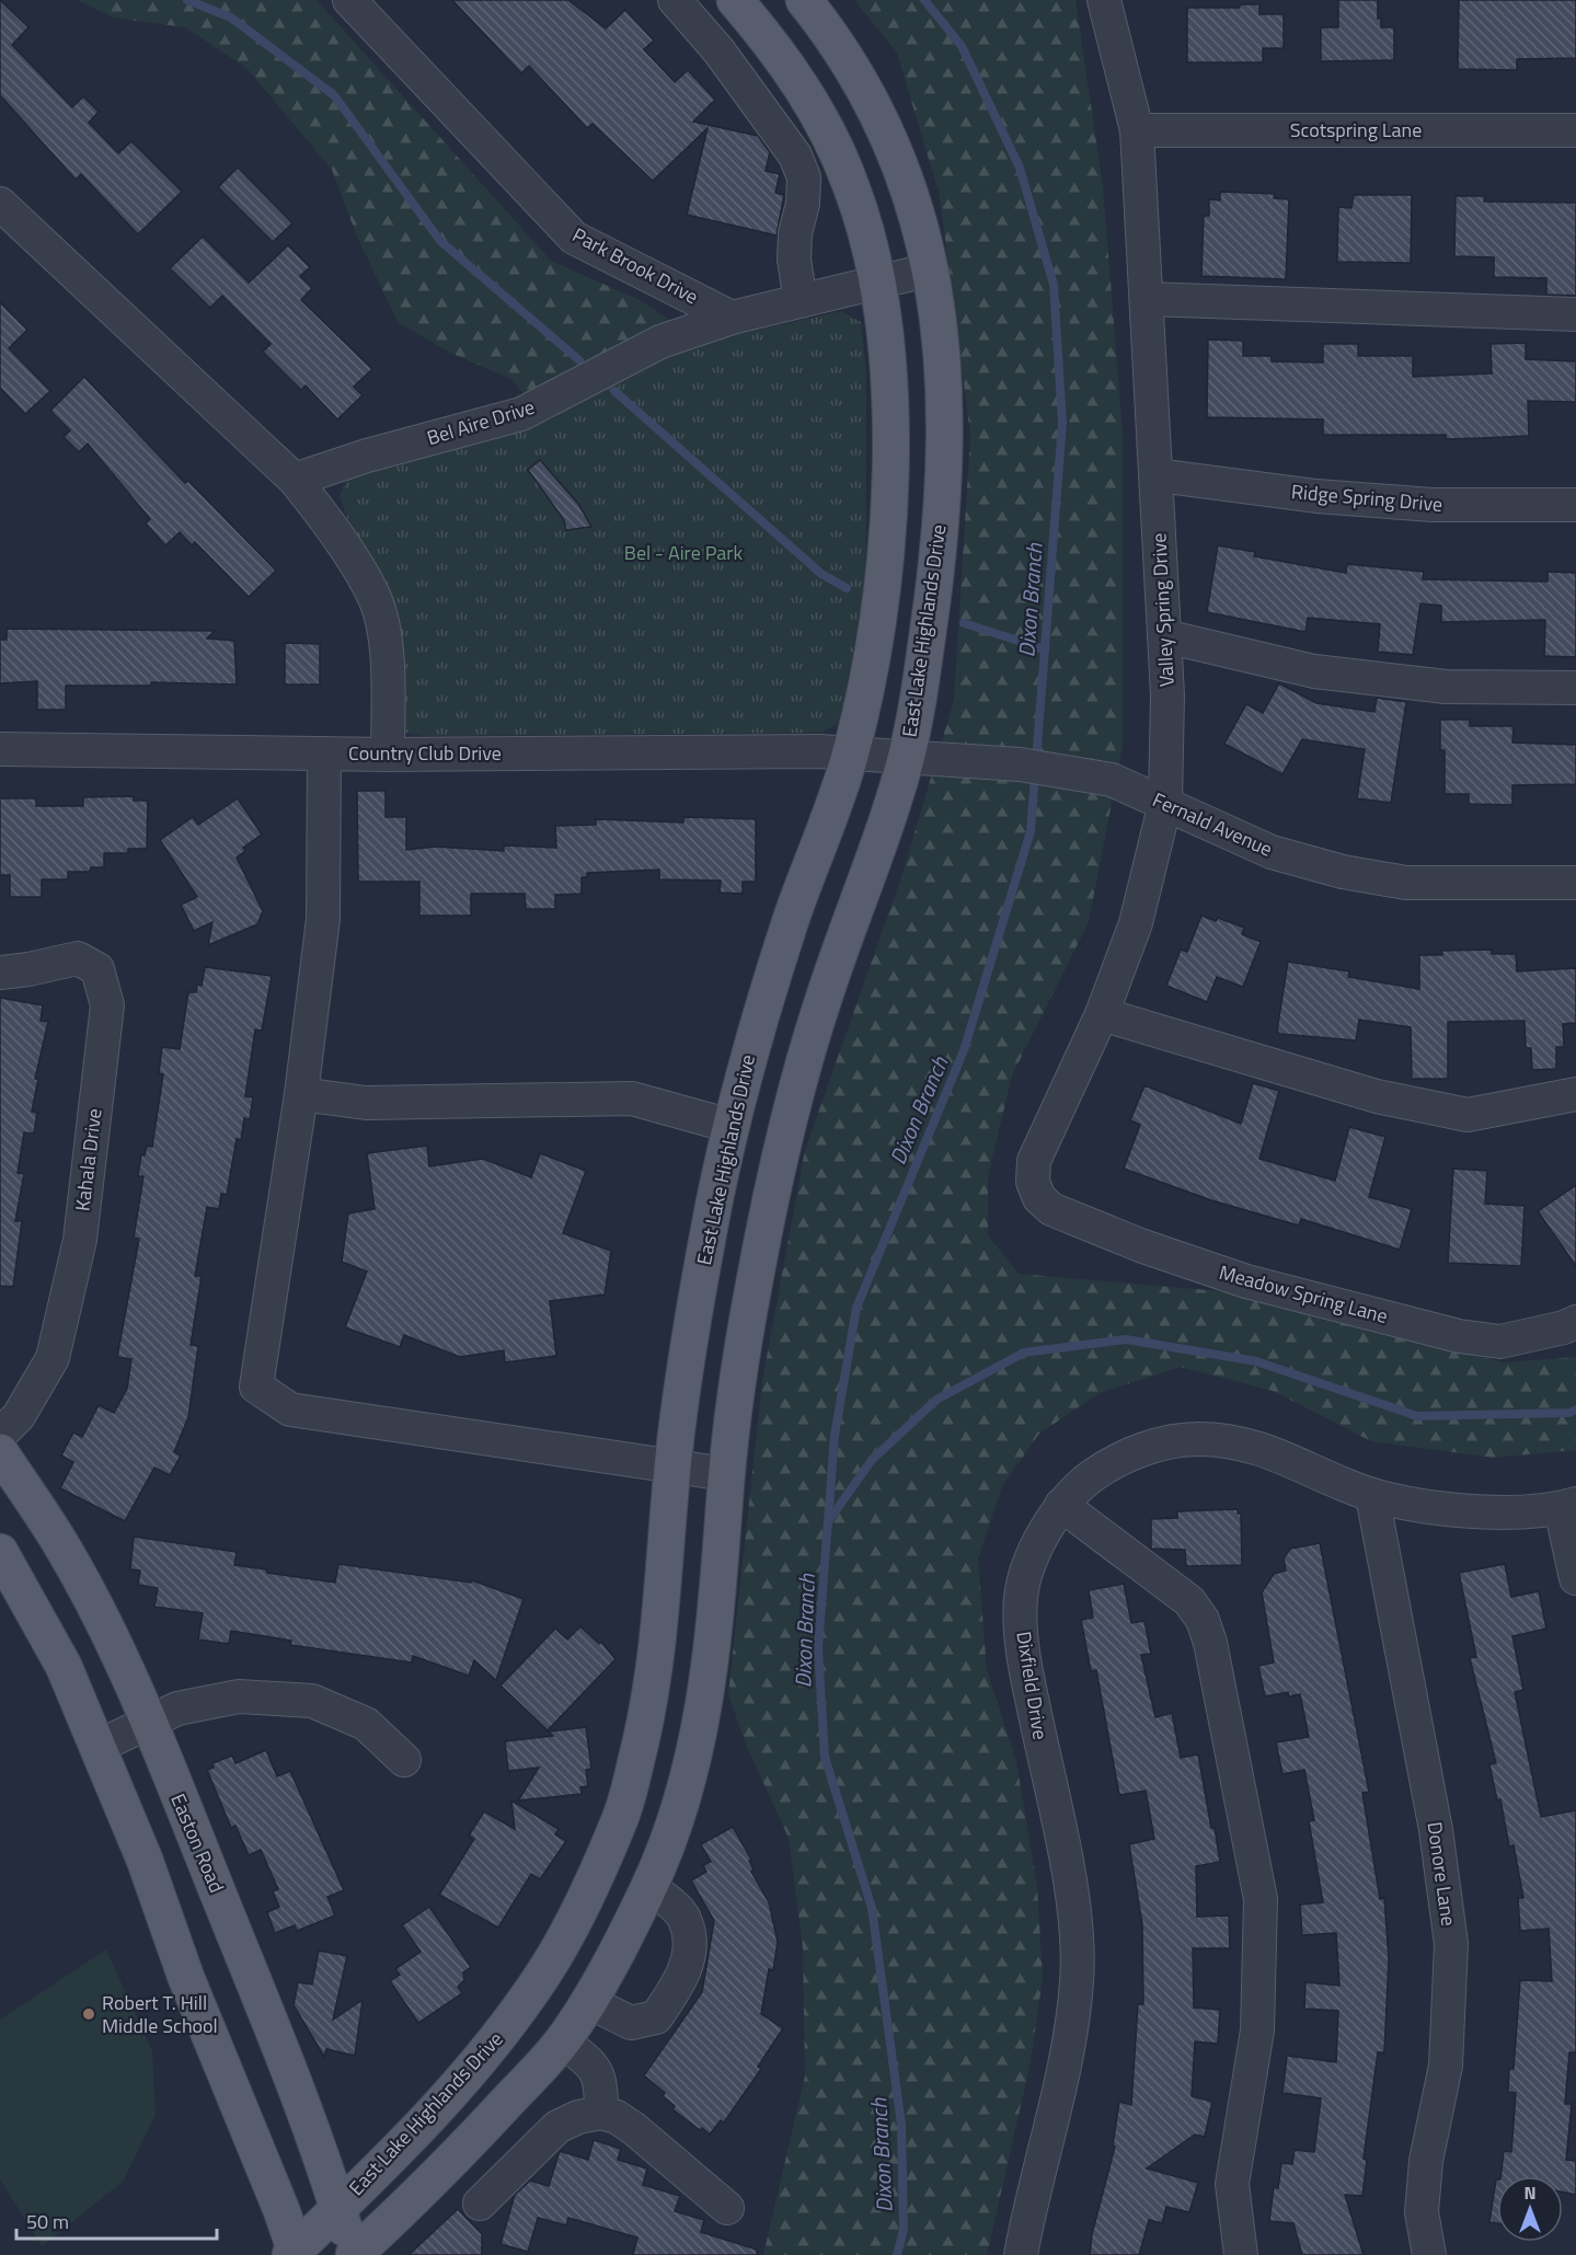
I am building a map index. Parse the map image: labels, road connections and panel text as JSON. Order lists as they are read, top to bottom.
{
  "streets": {
    "main road": ["East Lake Highlands Drive", "Easton Road"],
    "street": [
      "Scotspring Lane",
      "Park Brook Drive",
      "Bel Aire Drive",
      "Ridge Spring Drive",
      "Valley Spring Drive",
      "Country Club Drive",
      "Fernald Avenue",
      "Kahala Drive",
      "Meadow Spring Lane",
      "Dixfield Drive",
      "Donore Lane"
    ]
  },
  "crossings": [
    ["Scotspring Lane", "Valley Spring Drive"],
    ["Park Brook Drive", "Bel Aire Drive"],
    ["Ridge Spring Drive", "Valley Spring Drive"],
    ["Valley Spring Drive", "Fernald Avenue"],
    ["Valley Spring Drive", "Meadow Spring Lane"],
    ["East Lake Highlands Drive", "Country Club Drive"],
    ["East Lake Highlands Drive", "Fernald Avenue"],
    ["East Lake Highlands Drive", "Easton Road"],
    ["Country Club Drive", "Fernald Avenue"],
    ["Dixfield Drive", "Donore Lane"]
  ],
  "water": ["Dixon Branch"],
  "parks": ["Bel - Aire Park"],
  "places": ["Robert T. Hill Middle School"],
  "scale_bar": "50 m",
  "north": "top"
}
